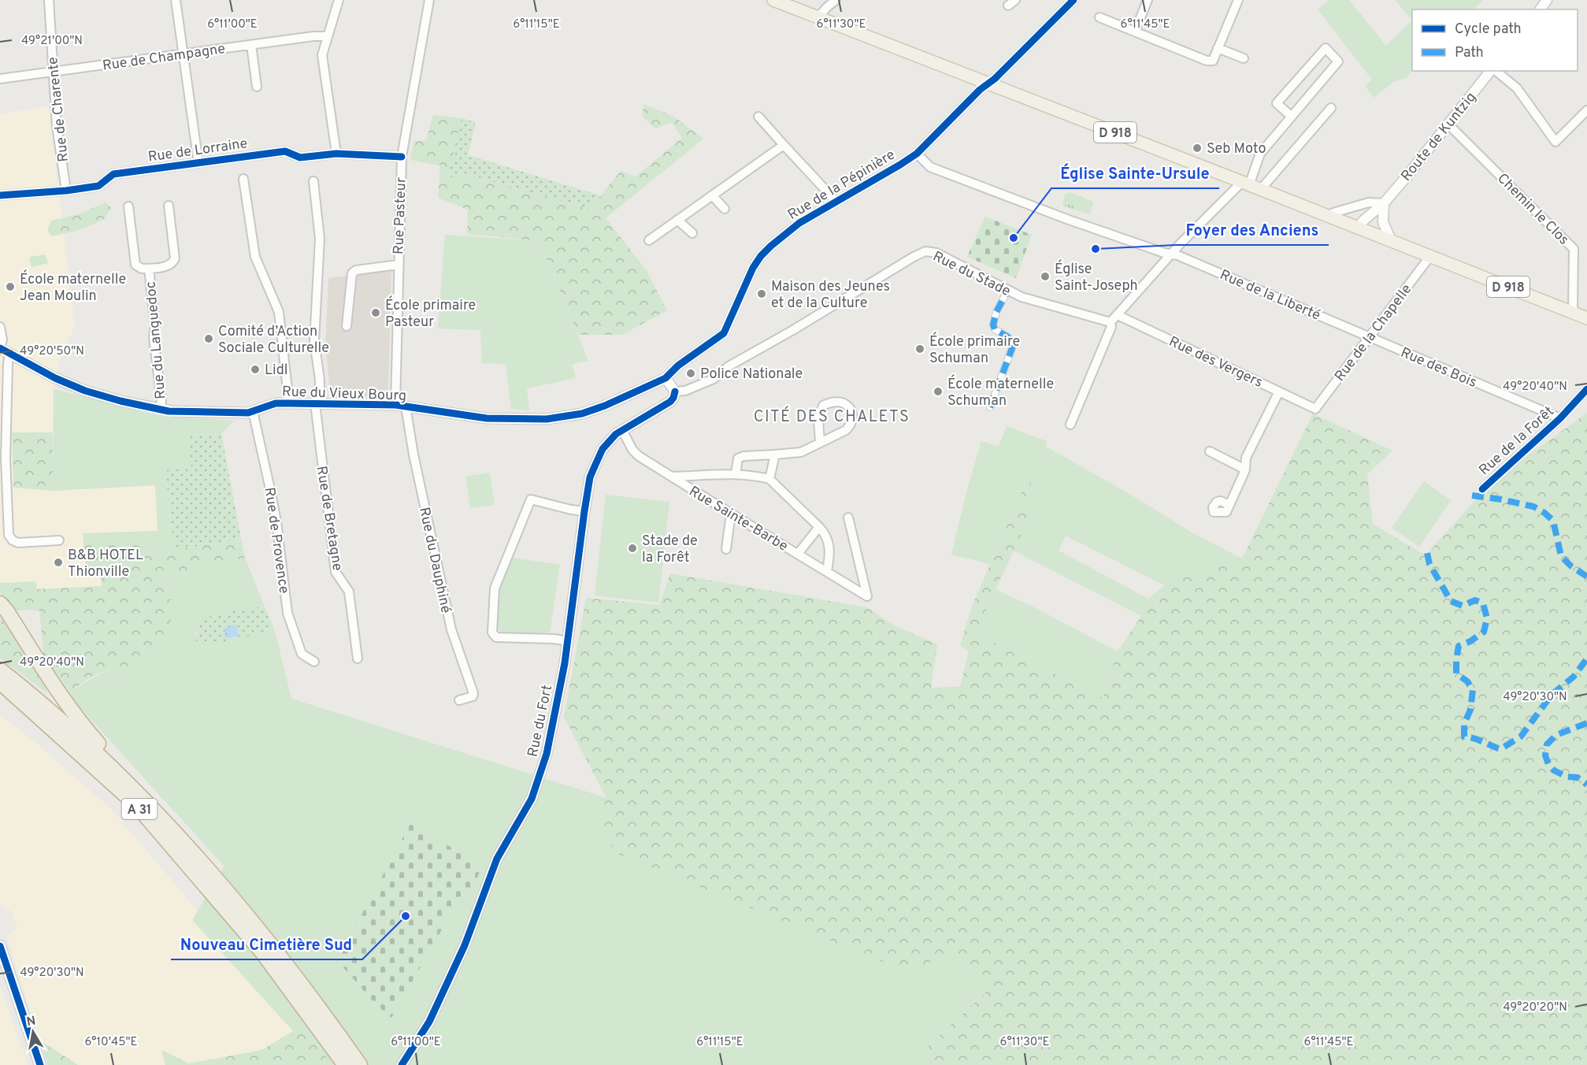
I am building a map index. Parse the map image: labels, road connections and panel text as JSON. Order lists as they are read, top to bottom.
{
  "streets": {
    "highway": ["A 31"],
    "main road": ["D 918"],
    "street": [
      "Rue de Champagne",
      "Rue de Charente",
      "Route de Kuntzig",
      "Rue de Lorraine",
      "Rue de la Pépinière",
      "Chemin le Clos",
      "Rue Pasteur",
      "Rue du Stade",
      "Rue de la Liberté",
      "Rue de la Chapelle",
      "Rue du Languedoc",
      "Rue des Vergers",
      "Rue des Bois",
      "Rue du Vieux Bourg",
      "Rue de la Forêt",
      "Rue de Bretagne",
      "Rue Sainte-Barbe",
      "Rue de Provence",
      "Rue du Dauphiné",
      "Rue du Fort"
    ]
  },
  "crossings": [
    ["Rue de Champagne", "Rue de Charente"],
    ["Rue de Charente", "Rue de Lorraine"],
    ["D 918", "Route de Kuntzig"],
    ["D 918", "Rue de la Pépinière"],
    ["D 918", "Chemin le Clos"],
    ["D 918", "Rue de la Chapelle"],
    ["Route de Kuntzig", "Chemin le Clos"],
    ["Rue de Lorraine", "Rue Pasteur"],
    ["Rue de la Pépinière", "Rue de la Liberté"],
    ["Rue de la Pépinière", "Rue du Vieux Bourg"],
    ["Rue Pasteur", "Rue du Vieux Bourg"],
    ["Rue du Stade", "Rue du Fort"],
    ["Rue de la Liberté", "Rue de la Chapelle"],
    ["Rue de la Liberté", "Rue des Bois"],
    ["Rue de la Chapelle", "Rue des Vergers"],
    ["Rue de la Chapelle", "Rue des Bois"],
    ["Rue du Languedoc", "Rue du Vieux Bourg"],
    ["Rue des Bois", "Rue de la Forêt"],
    ["Rue du Vieux Bourg", "Rue de Bretagne"],
    ["Rue du Vieux Bourg", "Rue de Provence"],
    ["Rue du Vieux Bourg", "Rue du Dauphiné"],
    ["Rue Sainte-Barbe", "Rue du Fort"]
  ],
  "districts": ["CITÉ DES CHALETS"],
  "places": [
    "Seb Moto",
    "Église Sainte-Ursule",
    "Foyer des Anciens",
    "Église Saint-Joseph",
    "École maternelle Jean Moulin",
    "Maison des Jeunes et de la Culture",
    "École primaire Pasteur",
    "Comité d’Action Sociale Culturelle",
    "École primaire Schuman",
    "Lidl",
    "Police Nationale",
    "École maternelle Schuman",
    "Stade de la Forêt",
    "B&B HOTEL Thionville",
    "Nouveau Cimetière Sud"
  ],
  "legend": ["Cycle path", "Path"],
  "north": "top",
  "coordinates": [
    "6°11'00\"E",
    "6°11'15\"E",
    "6°11'30\"E",
    "6°11'45\"E",
    "49°21'00\"N",
    "49°20'50\"N",
    "49°20'40\"N",
    "49°20'30\"N",
    "49°20'20\"N",
    "6°10'45\"E"
  ]
}
